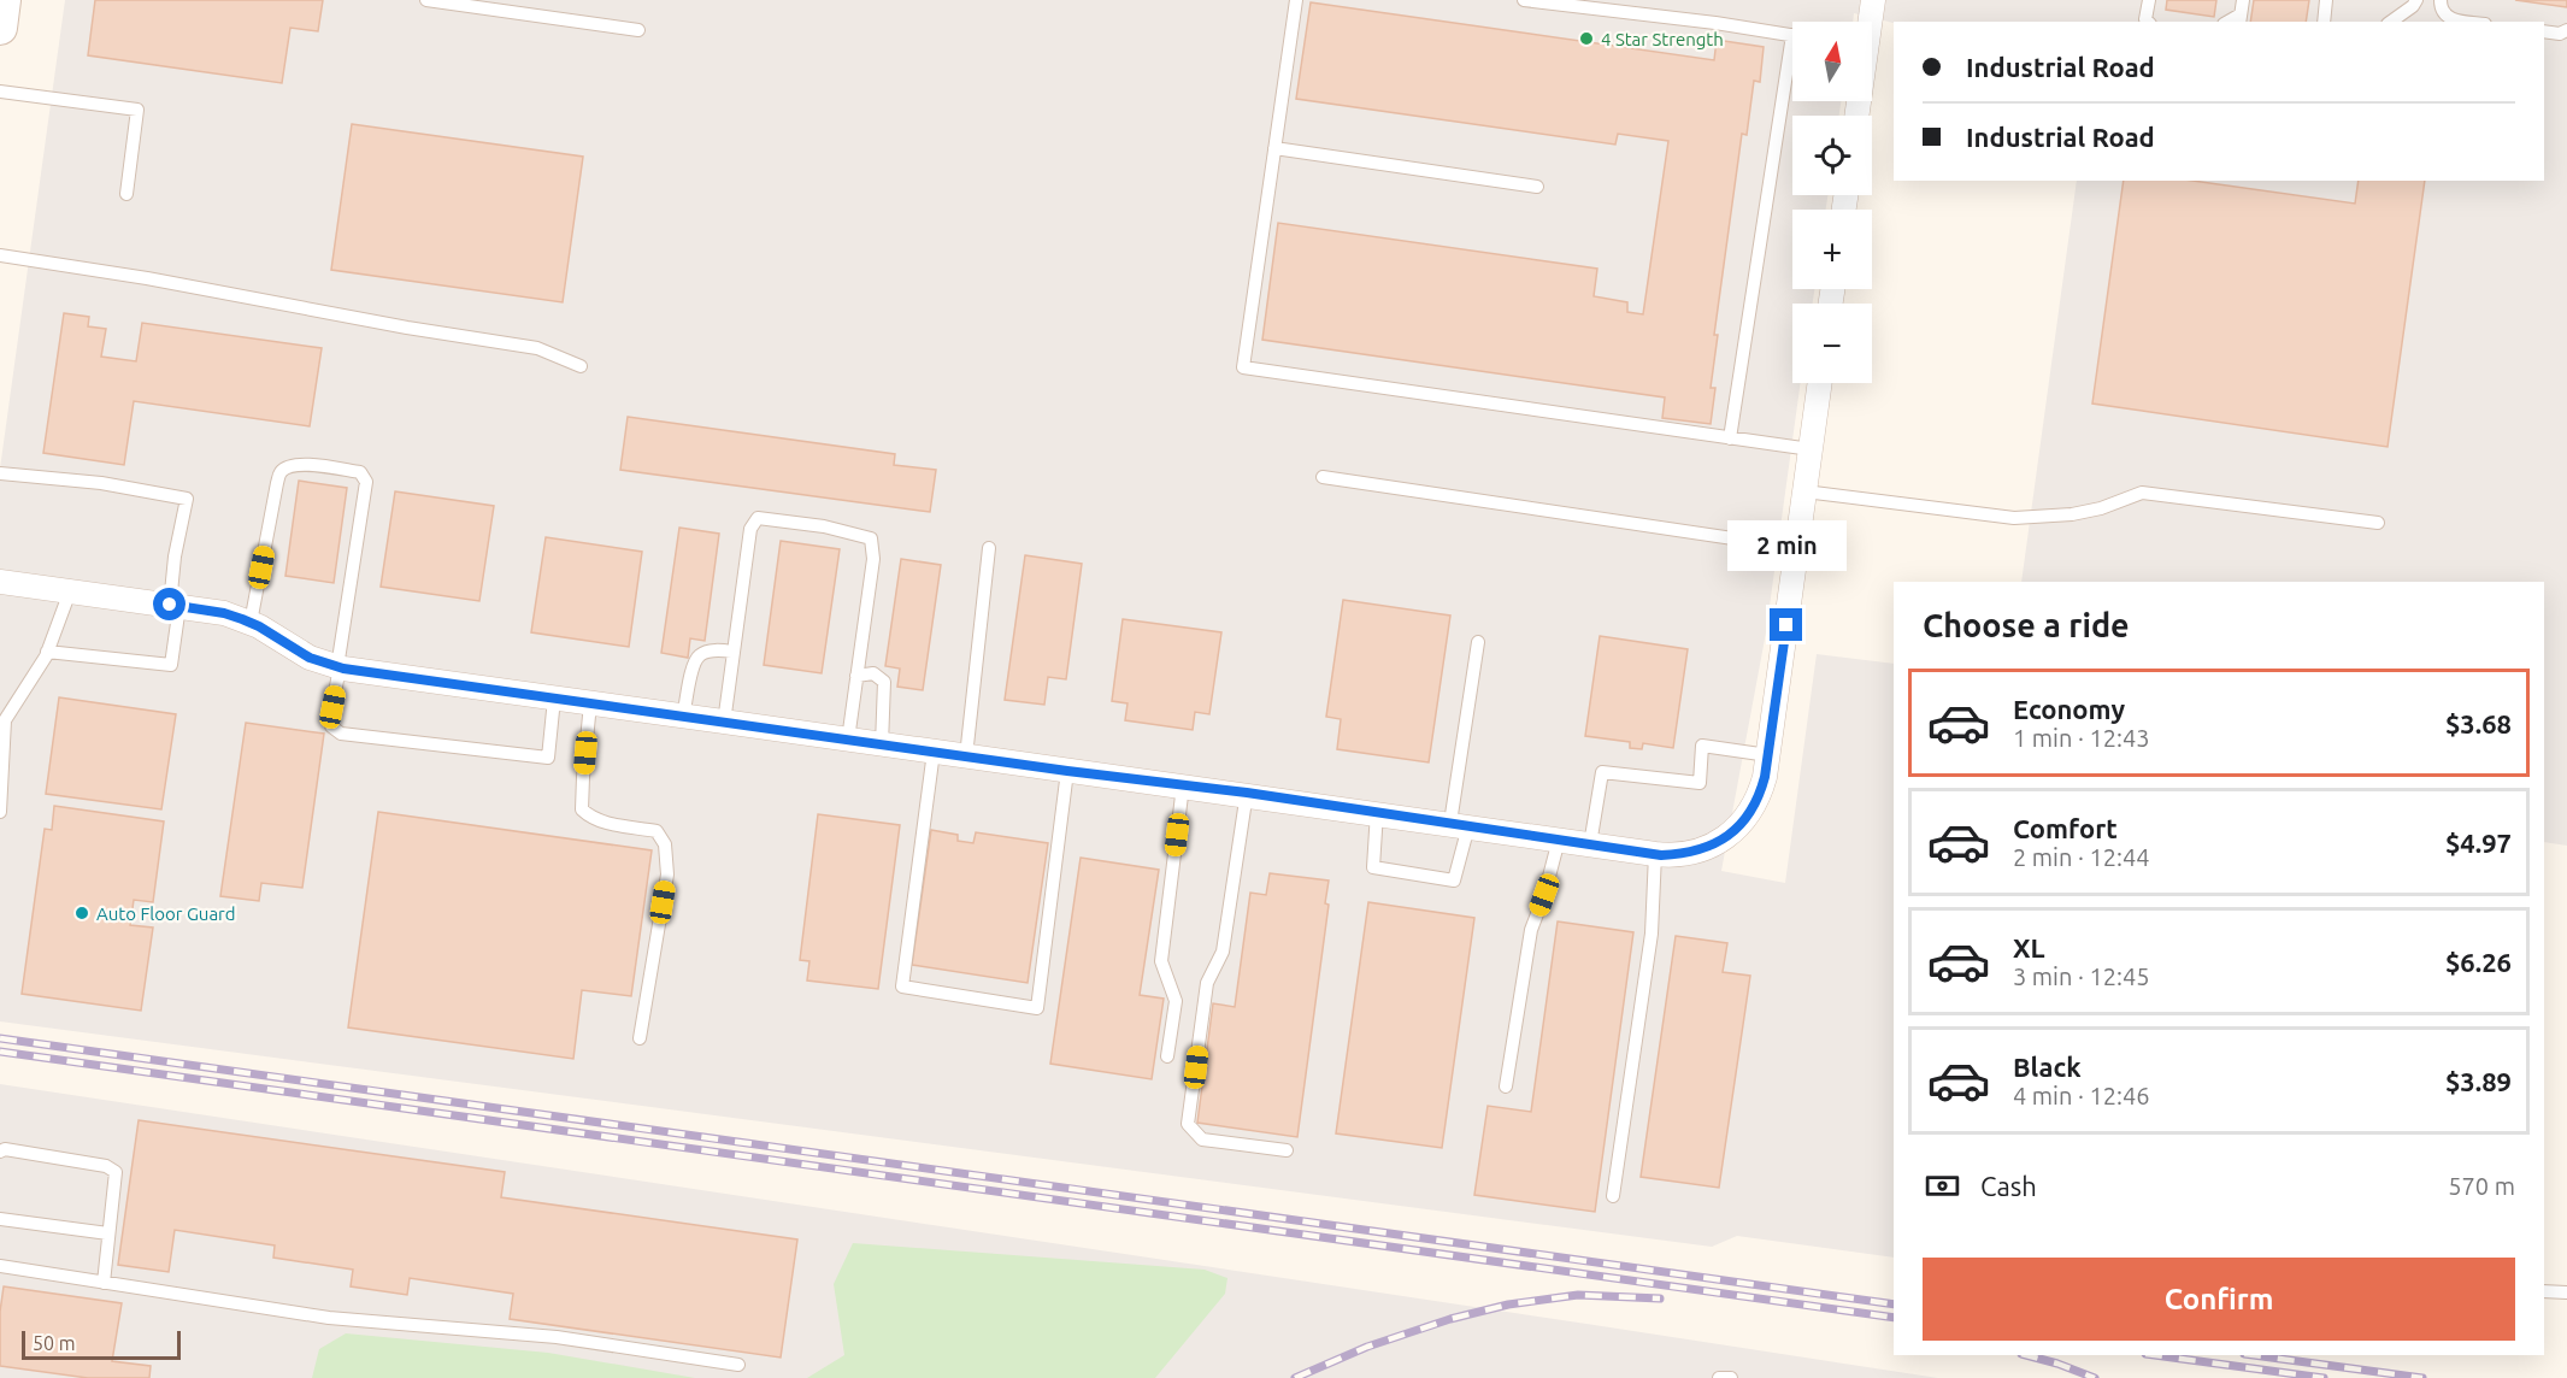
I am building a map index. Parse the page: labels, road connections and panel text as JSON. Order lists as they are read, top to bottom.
{
  "places": ["4 Star Strength", "Auto Floor Guard"],
  "scale_bar": "50 m",
  "north": "top",
  "page": {
    "map_buttons": ["+", "−"],
    "banner": ["Industrial Road", "Industrial Road"],
    "bubble": "2 min",
    "heading": "Choose a ride",
    "list": [
      {
        "name": "Economy",
        "note": "1 min · 12:43",
        "value": "$3.68"
      },
      {
        "name": "Comfort",
        "note": "2 min · 12:44",
        "value": "$4.97"
      },
      {
        "name": "XL",
        "note": "3 min · 12:45",
        "value": "$6.26"
      },
      {
        "name": "Black",
        "note": "4 min · 12:46",
        "value": "$3.89"
      }
    ],
    "pay": ["Cash", "570 m"],
    "buttons": "Confirm",
    "scale": "50 m"
  }
}
